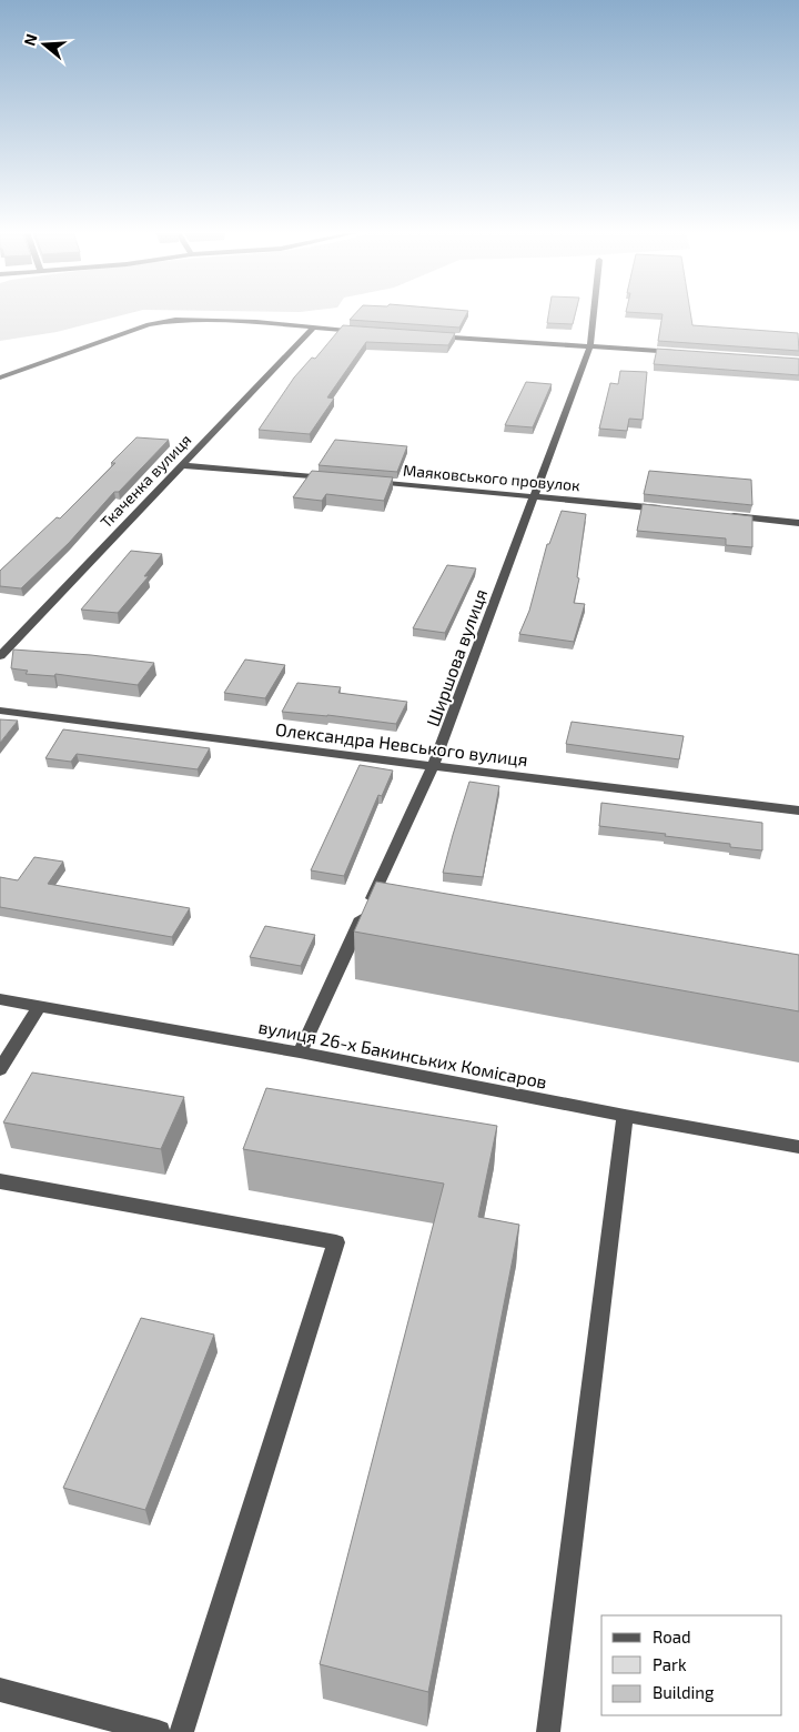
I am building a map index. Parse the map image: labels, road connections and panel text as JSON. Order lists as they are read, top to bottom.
{
  "streets": {
    "street": [
      "Маяковського провулок",
      "Ткаченка вулиця",
      "Ширшова вулиця",
      "Олександра Невського вулиця",
      "вулиця 26-х Бакинських Комісаров"
    ]
  },
  "crossings": [
    ["Маяковського провулок", "Ширшова вулиця"],
    ["Ширшова вулиця", "Олександра Невського вулиця"],
    ["Ширшова вулиця", "вулиця 26-х Бакинських Комісаров"]
  ],
  "legend": ["Road", "Park", "Building"],
  "north": "left"
}
